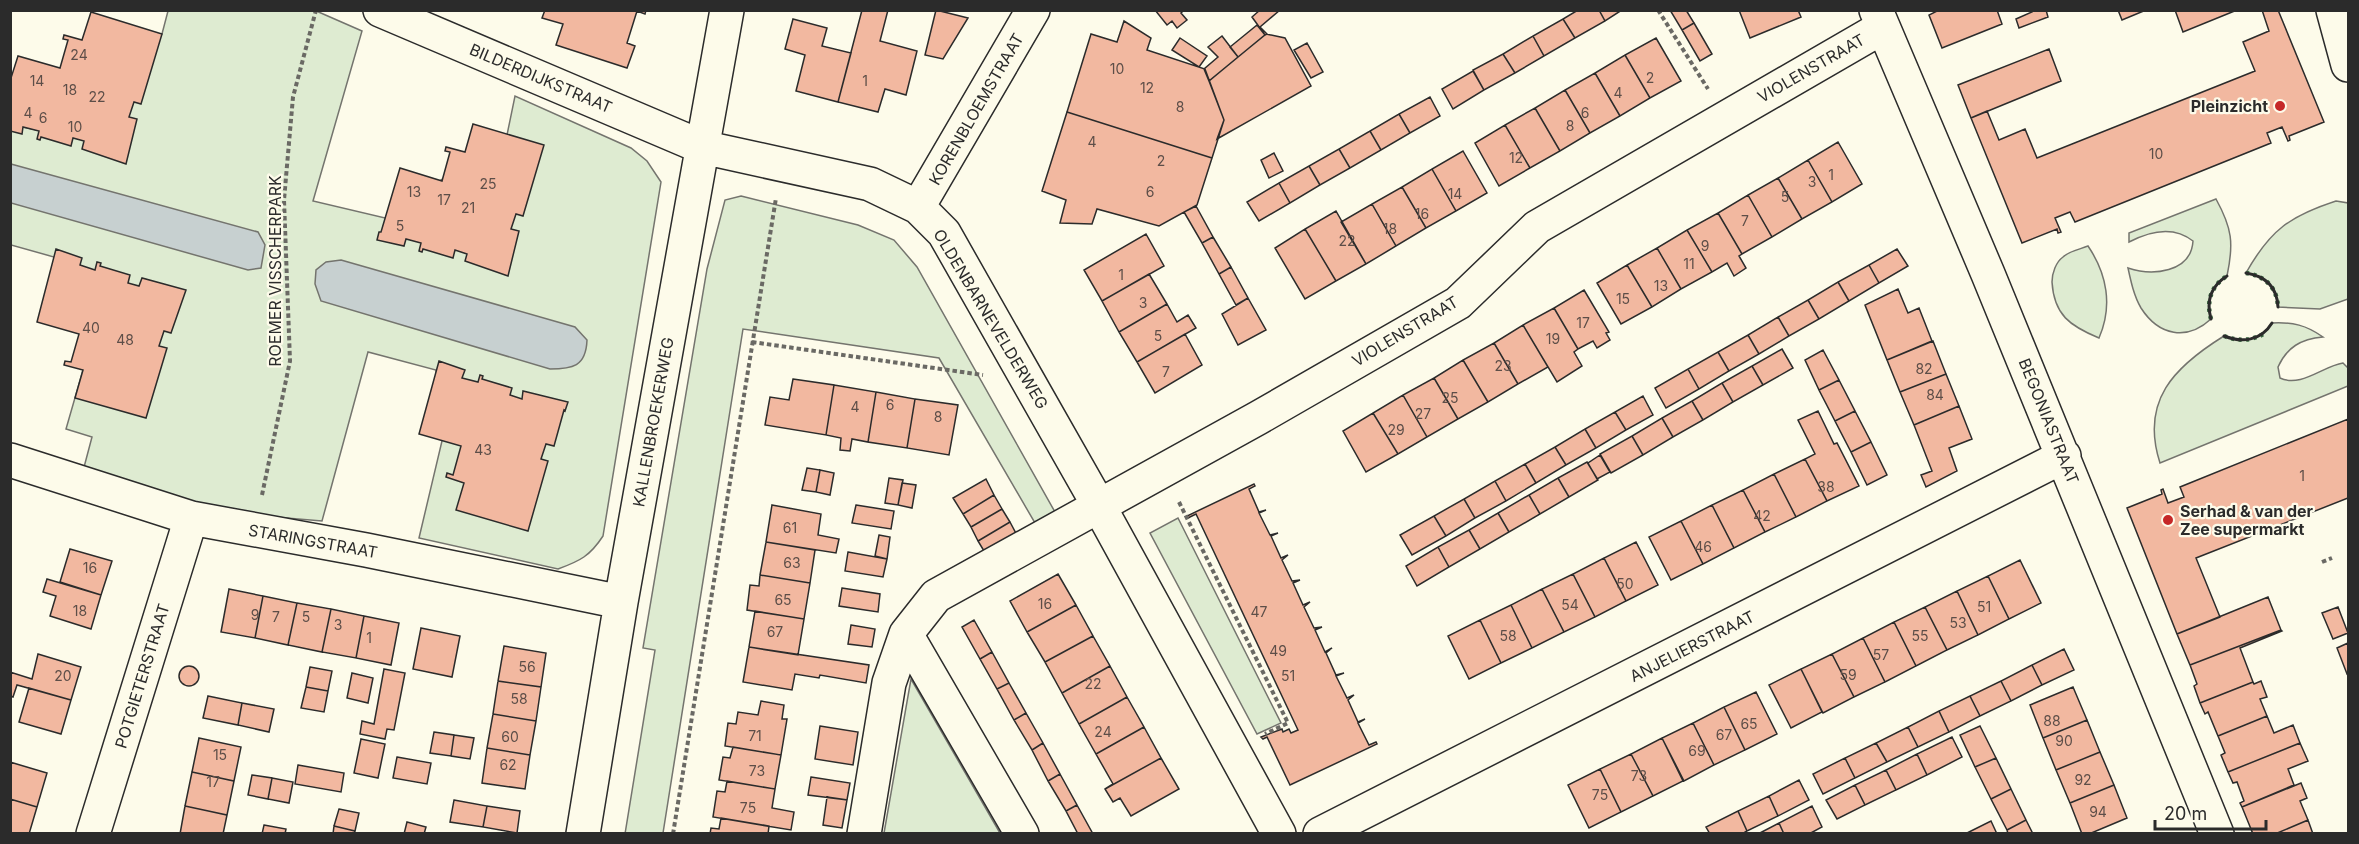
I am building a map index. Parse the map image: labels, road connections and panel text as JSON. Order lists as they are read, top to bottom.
{
  "streets": {
    "street": [
      "VIOLENSTRAAT",
      "BILDERDIJKSTRAAT",
      "KORENBLOEMSTRAAT",
      "OLDENBARNEVELDERWEG",
      "BEGONIASTRAAT",
      "KALLENBROEKERWEG",
      "STARINGSTRAAT",
      "ANJELIERSTRAAT",
      "POTGIETERSTRAAT"
    ],
    "path": ["ROEMER VISSCHERPARK"]
  },
  "crossings": [
    ["VIOLENSTRAAT", "OLDENBARNEVELDERWEG"],
    ["VIOLENSTRAAT", "BEGONIASTRAAT"],
    ["BILDERDIJKSTRAAT", "OLDENBARNEVELDERWEG"],
    ["BILDERDIJKSTRAAT", "KALLENBROEKERWEG"],
    ["KORENBLOEMSTRAAT", "OLDENBARNEVELDERWEG"],
    ["ROEMER VISSCHERPARK", "STARINGSTRAAT"],
    ["OLDENBARNEVELDERWEG", "KALLENBROEKERWEG"],
    ["BEGONIASTRAAT", "ANJELIERSTRAAT"],
    ["KALLENBROEKERWEG", "STARINGSTRAAT"],
    ["STARINGSTRAAT", "POTGIETERSTRAAT"]
  ],
  "places": ["Pleinzicht", "Serhad & van der Zee supermarkt"],
  "house_numbers": [
    "24",
    "10",
    "2",
    "14",
    "1",
    "12",
    "18",
    "4",
    "22",
    "8",
    "4",
    "6",
    "6",
    "8",
    "10",
    "4",
    "10",
    "12",
    "2",
    "1",
    "3",
    "25",
    "13",
    "6",
    "14",
    "5",
    "17",
    "21",
    "16",
    "7",
    "5",
    "18",
    "22",
    "9",
    "11",
    "1",
    "13",
    "15",
    "3",
    "17",
    "40",
    "5",
    "19",
    "48",
    "23",
    "82",
    "7",
    "84",
    "25",
    "6",
    "4",
    "27",
    "8",
    "29",
    "43",
    "1",
    "38",
    "42",
    "61",
    "46",
    "63",
    "16",
    "50",
    "65",
    "16",
    "54",
    "51",
    "18",
    "47",
    "9",
    "7",
    "5",
    "53",
    "3",
    "67",
    "58",
    "55",
    "1",
    "49",
    "57",
    "56",
    "59",
    "20",
    "51",
    "22",
    "58",
    "88",
    "65",
    "24",
    "67",
    "71",
    "60",
    "90",
    "69",
    "15",
    "62",
    "73",
    "73",
    "92",
    "17",
    "75",
    "75",
    "94"
  ],
  "scale_bar": "20 m"
}
